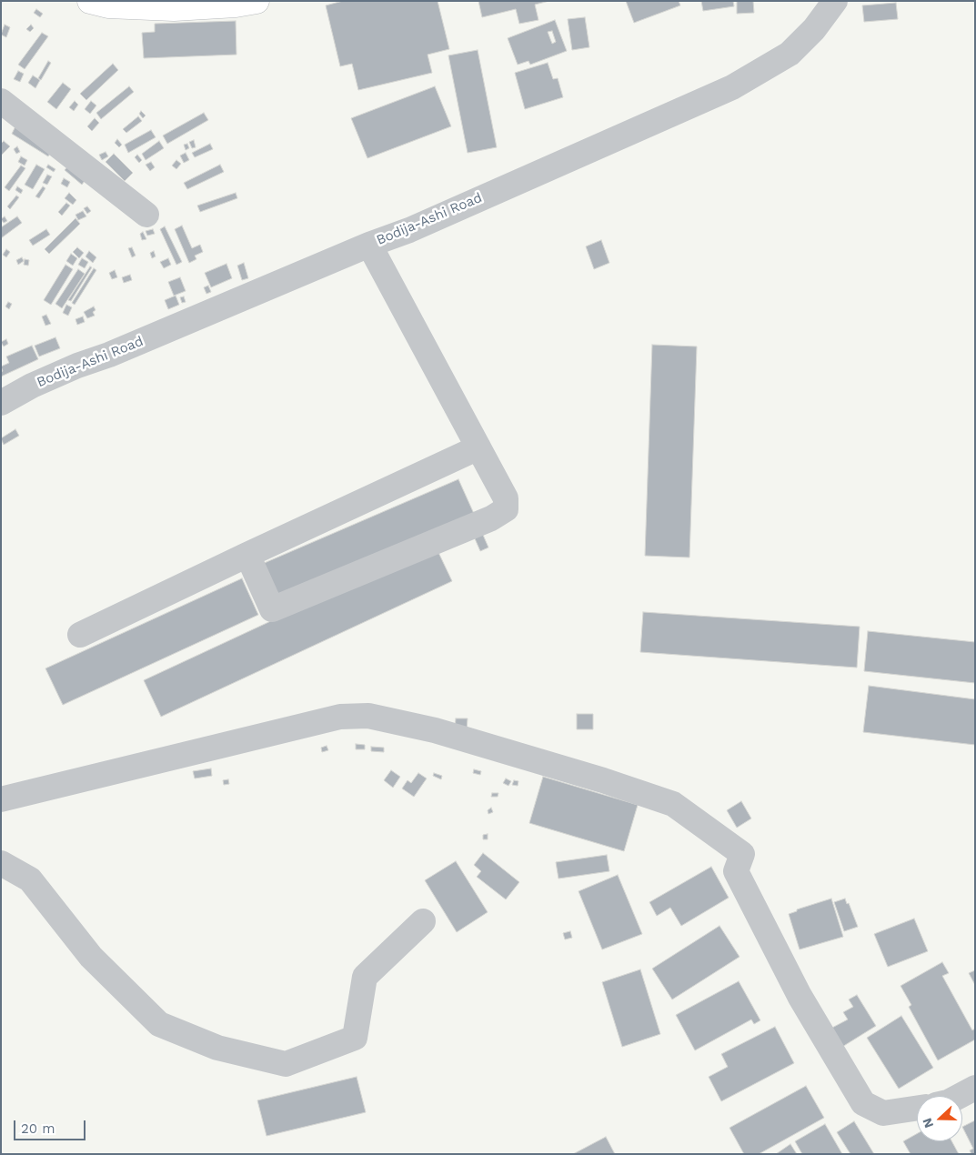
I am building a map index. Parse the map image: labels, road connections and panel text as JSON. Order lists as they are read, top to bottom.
{
  "streets": {
    "street": ["Bodija-Ashi Road"]
  },
  "scale_bar": "20 m",
  "north": "left"
}
